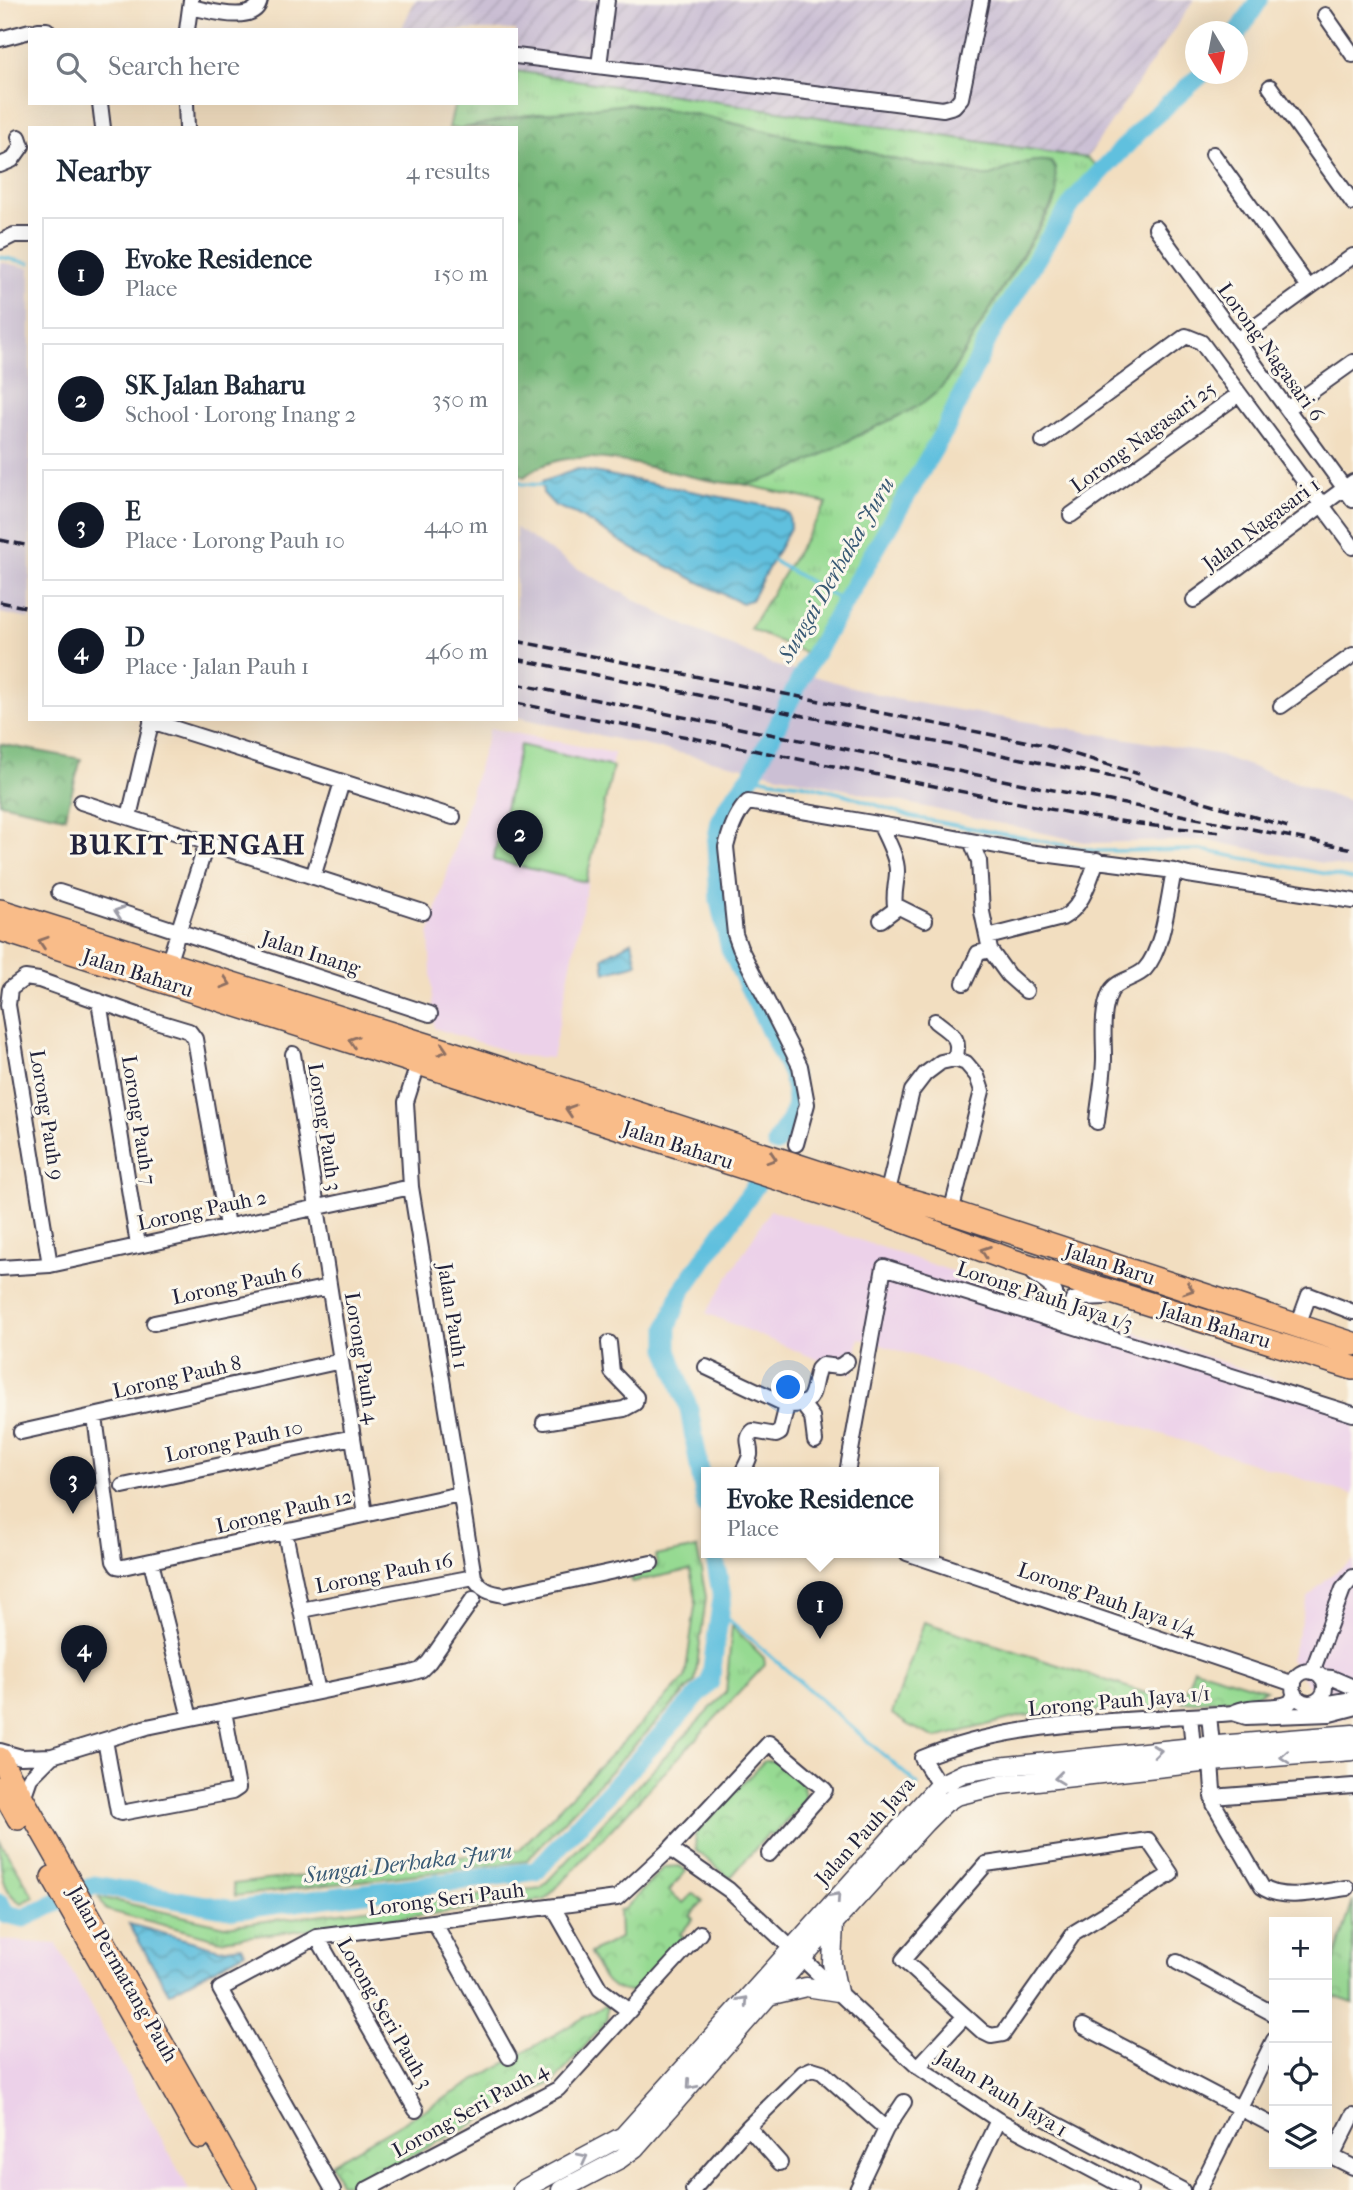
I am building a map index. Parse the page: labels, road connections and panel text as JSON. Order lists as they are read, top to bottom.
{
  "streets": {
    "highway": ["Jalan Baharu", "Jalan Baru"],
    "main road": ["Jalan Permatang Pauh"],
    "street": [
      "Lorong Nagasari 6",
      "Lorong Nagasari 25",
      "Jalan Nagasari 1",
      "Jalan Inang",
      "Lorong Pauh 9",
      "Lorong Pauh 7",
      "Lorong Pauh 3",
      "Lorong Pauh 2",
      "Lorong Pauh 6",
      "Lorong Pauh Jaya 1/3",
      "Jalan Pauh 1",
      "Lorong Pauh 4",
      "Lorong Pauh 8",
      "Lorong Pauh 10",
      "Lorong Pauh 12",
      "Lorong Pauh 16",
      "Lorong Pauh Jaya 1/4",
      "Lorong Pauh Jaya 1/1",
      "Jalan Pauh Jaya",
      "Lorong Seri Pauh",
      "Lorong Seri Pauh 3",
      "Jalan Pauh Jaya 1",
      "Lorong Seri Pauh 4"
    ]
  },
  "crossings": [
    ["Lorong Nagasari 6", "Jalan Nagasari 1"],
    ["Jalan Baharu", "Jalan Baru"],
    ["Jalan Baharu", "Jalan Pauh 1"],
    ["Lorong Pauh 9", "Lorong Pauh 7"],
    ["Lorong Pauh 9", "Lorong Pauh 2"],
    ["Lorong Pauh 7", "Lorong Pauh 2"],
    ["Lorong Pauh 3", "Lorong Pauh 2"],
    ["Lorong Pauh 3", "Lorong Pauh 4"],
    ["Lorong Pauh 2", "Jalan Pauh 1"],
    ["Lorong Pauh 2", "Lorong Pauh 4"],
    ["Lorong Pauh 6", "Lorong Pauh 4"],
    ["Jalan Pauh 1", "Lorong Pauh 12"],
    ["Jalan Pauh 1", "Lorong Pauh 16"],
    ["Lorong Pauh 4", "Lorong Pauh 8"],
    ["Lorong Pauh 4", "Lorong Pauh 10"],
    ["Lorong Pauh 4", "Lorong Pauh 12"],
    ["Lorong Pauh 8", "Lorong Pauh 12"],
    ["Lorong Pauh Jaya 1/4", "Lorong Pauh Jaya 1/1"],
    ["Lorong Pauh Jaya 1/1", "Jalan Pauh Jaya"],
    ["Jalan Pauh Jaya", "Jalan Pauh Jaya 1"],
    ["Lorong Seri Pauh", "Lorong Seri Pauh 3"]
  ],
  "one_way": ["Jalan Baru"],
  "districts": ["BUKIT TENGAH"],
  "water": ["Sungai Derhaka Juru"],
  "north": "bottom",
  "page": {
    "search": "Search here",
    "heading": ["Nearby", "4 results"],
    "list": [
      {
        "mark": "1",
        "name": "Evoke Residence",
        "note": "Place",
        "value": "150 m"
      },
      {
        "mark": "2",
        "name": "SK Jalan Baharu",
        "note": "School · Lorong Inang 2",
        "value": "350 m"
      },
      {
        "mark": "3",
        "name": "E",
        "note": "Place · Lorong Pauh 10",
        "value": "440 m"
      },
      {
        "mark": "4",
        "name": "D",
        "note": "Place · Jalan Pauh 1",
        "value": "460 m"
      }
    ],
    "pins": [
      "2",
      "3",
      "1",
      "4"
    ],
    "popup": ["Evoke Residence", "Place"],
    "map_buttons": ["+", "−"]
  }
}
